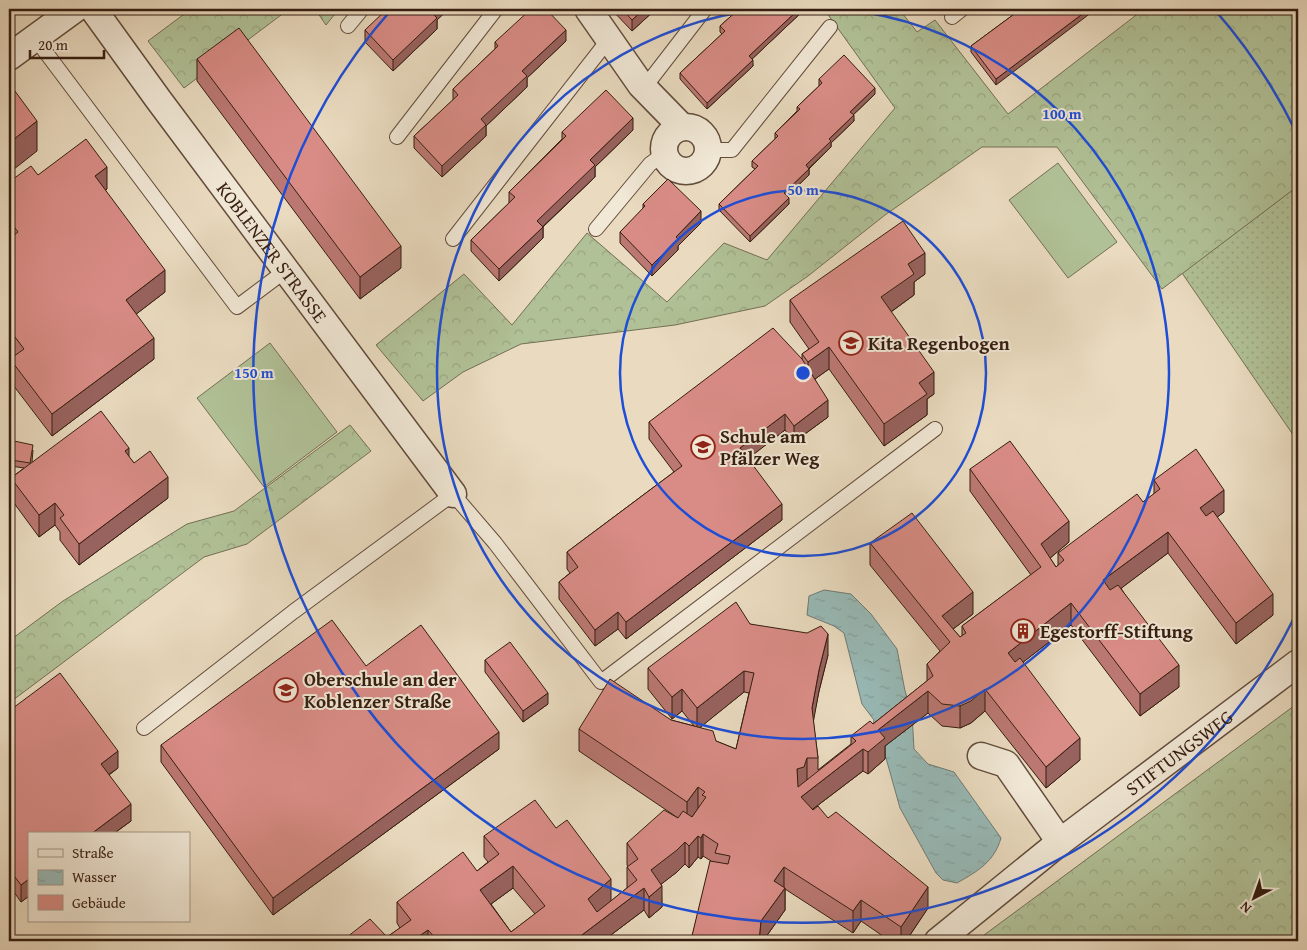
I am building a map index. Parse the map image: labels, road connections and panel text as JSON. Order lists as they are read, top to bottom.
{
  "streets": {
    "street": ["KOBLENZER STRASSE", "STIFTUNGSWEG"]
  },
  "places": {
    "school or university": ["Kita Regenbogen", "Schule am Pfälzer Weg", "Oberschule an der Koblenzer Straße"],
    "building": ["Egestorff-Stiftung"]
  },
  "legend": ["Straße", "Wasser", "Gebäude"],
  "scale_bar": "20 m",
  "north": "bottom left",
  "rings": ["100 m", "50 m", "150 m"]
}
